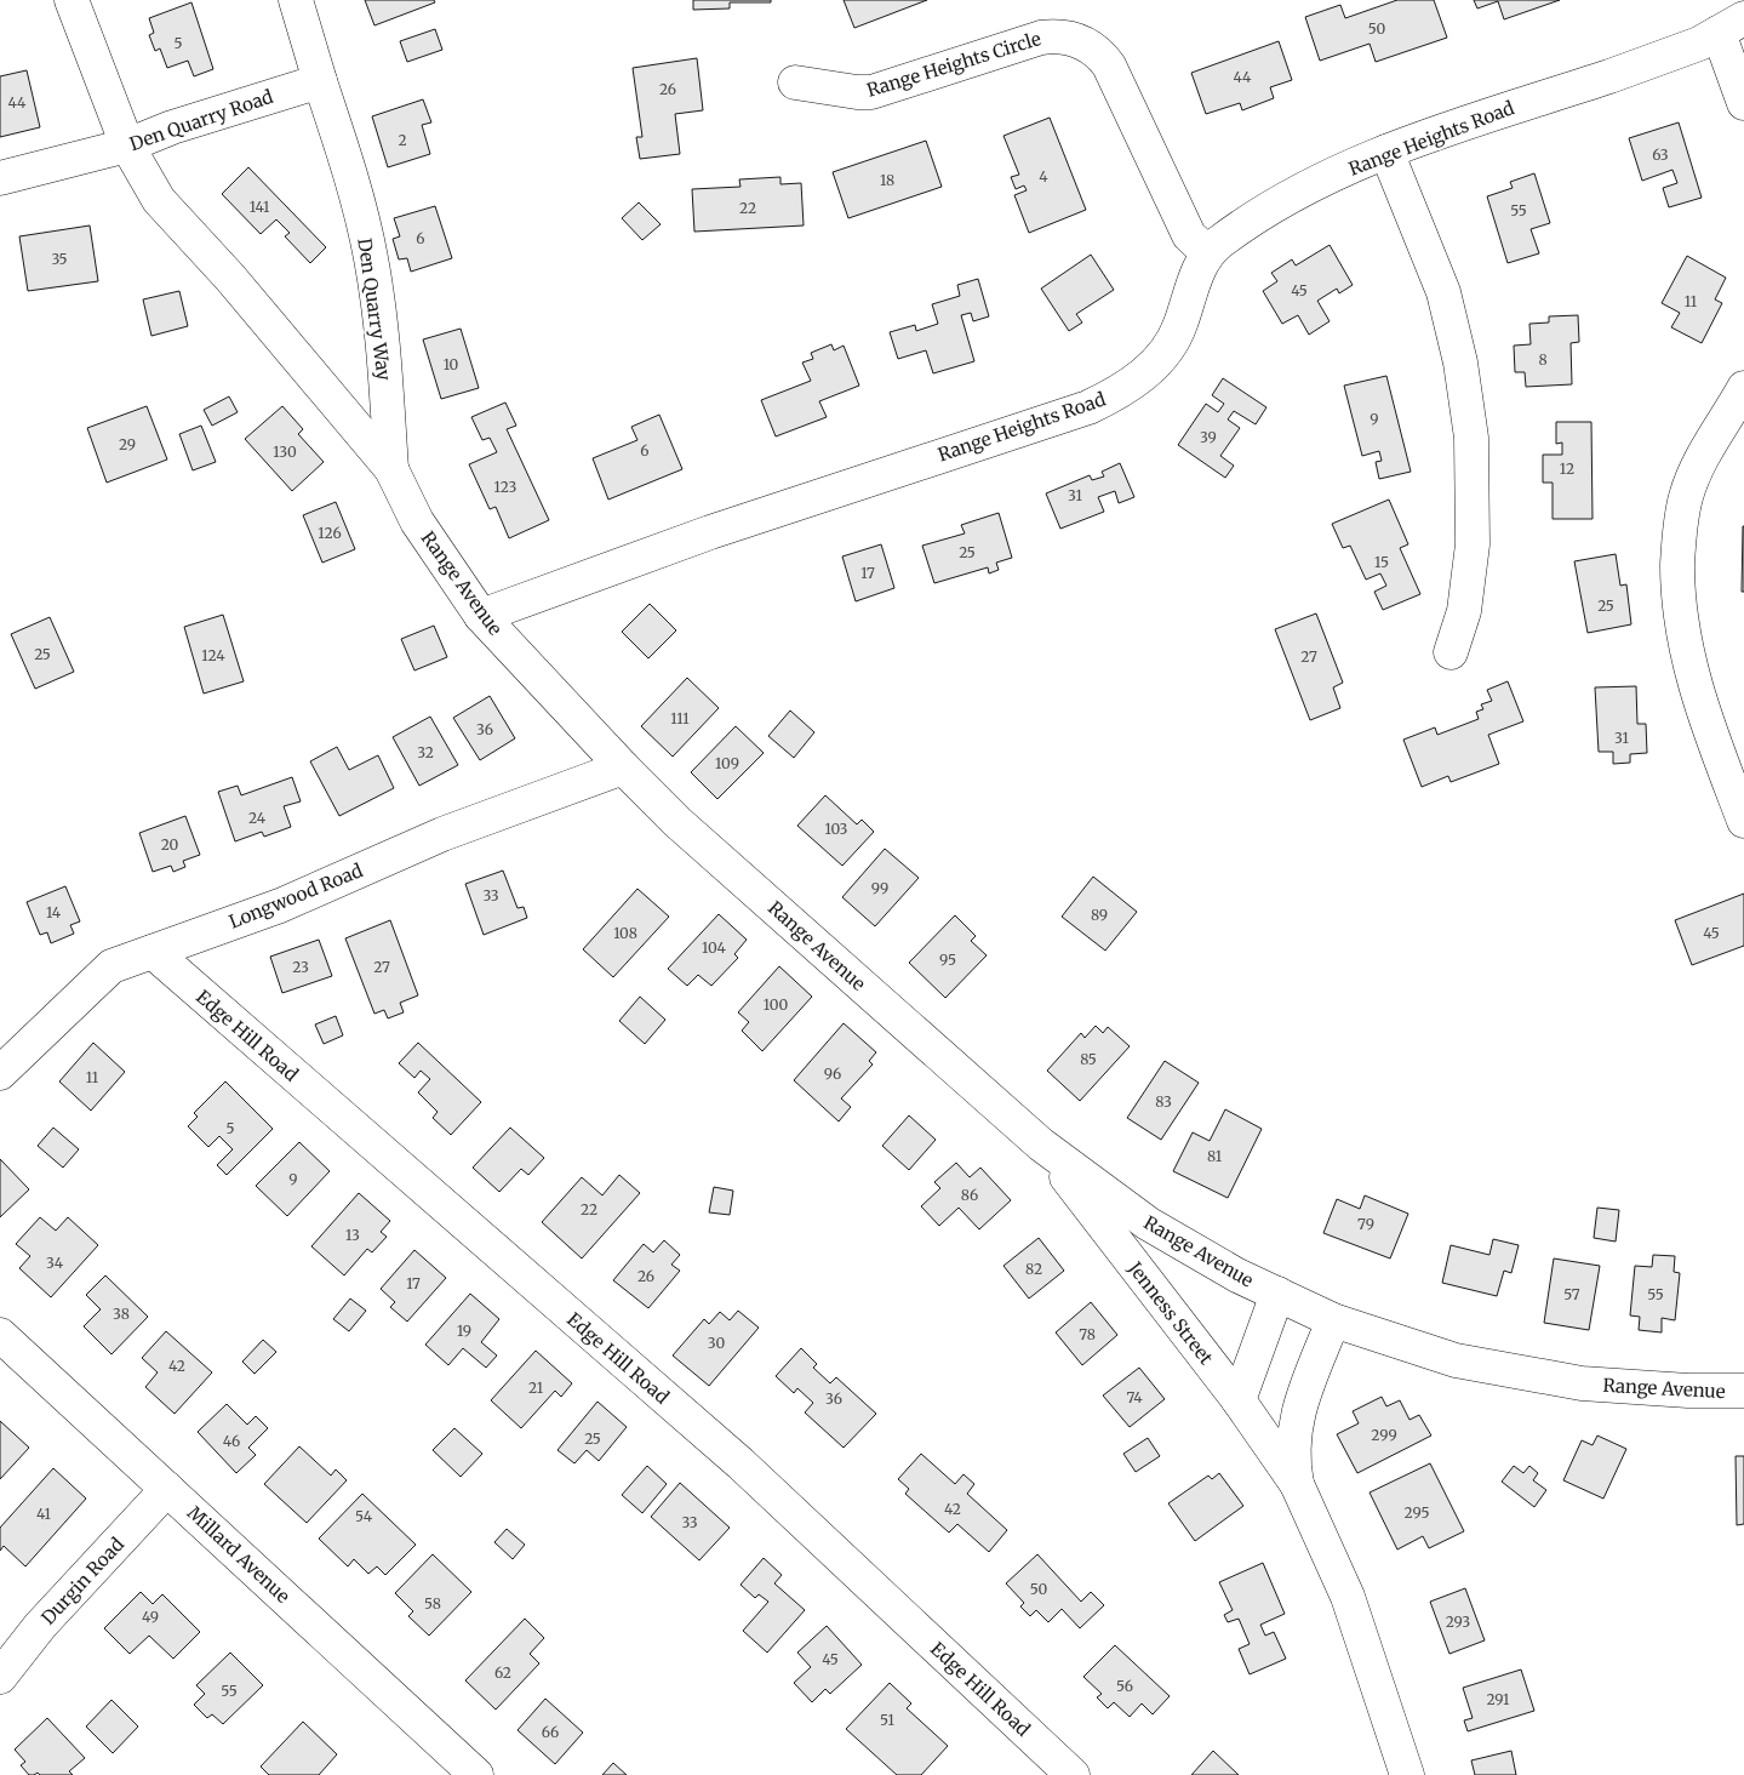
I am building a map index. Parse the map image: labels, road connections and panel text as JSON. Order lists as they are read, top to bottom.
{
  "streets": {
    "street": [
      "Range Heights Circle",
      "Den Quarry Road",
      "Range Heights Road",
      "Den Quarry Way",
      "Range Avenue",
      "Longwood Road",
      "Edge Hill Road",
      "Jenness Street",
      "Millard Avenue",
      "Durgin Road"
    ]
  },
  "crossings": [
    ["Range Heights Circle", "Range Heights Road"],
    ["Den Quarry Road", "Den Quarry Way"],
    ["Den Quarry Road", "Range Avenue"],
    ["Range Heights Road", "Range Avenue"],
    ["Den Quarry Way", "Range Avenue"],
    ["Range Avenue", "Longwood Road"],
    ["Range Avenue", "Jenness Street"],
    ["Longwood Road", "Edge Hill Road"],
    ["Millard Avenue", "Durgin Road"]
  ],
  "house_numbers": [
    "50",
    "5",
    "44",
    "26",
    "44",
    "2",
    "63",
    "4",
    "18",
    "141",
    "22",
    "55",
    "6",
    "35",
    "45",
    "11",
    "8",
    "10",
    "9",
    "39",
    "29",
    "6",
    "130",
    "12",
    "123",
    "31",
    "126",
    "25",
    "15",
    "17",
    "25",
    "25",
    "124",
    "27",
    "111",
    "36",
    "31",
    "32",
    "109",
    "24",
    "103",
    "20",
    "99",
    "33",
    "14",
    "89",
    "108",
    "45",
    "104",
    "95",
    "23",
    "27",
    "100",
    "85",
    "96",
    "11",
    "83",
    "5",
    "81",
    "9",
    "86",
    "22",
    "79",
    "13",
    "34",
    "82",
    "26",
    "17",
    "57",
    "55",
    "38",
    "19",
    "78",
    "30",
    "42",
    "21",
    "74",
    "36",
    "299",
    "25",
    "46",
    "42",
    "295",
    "41",
    "54",
    "33",
    "50",
    "58",
    "49",
    "293",
    "45",
    "62",
    "56",
    "55",
    "291",
    "51",
    "66"
  ]
}
